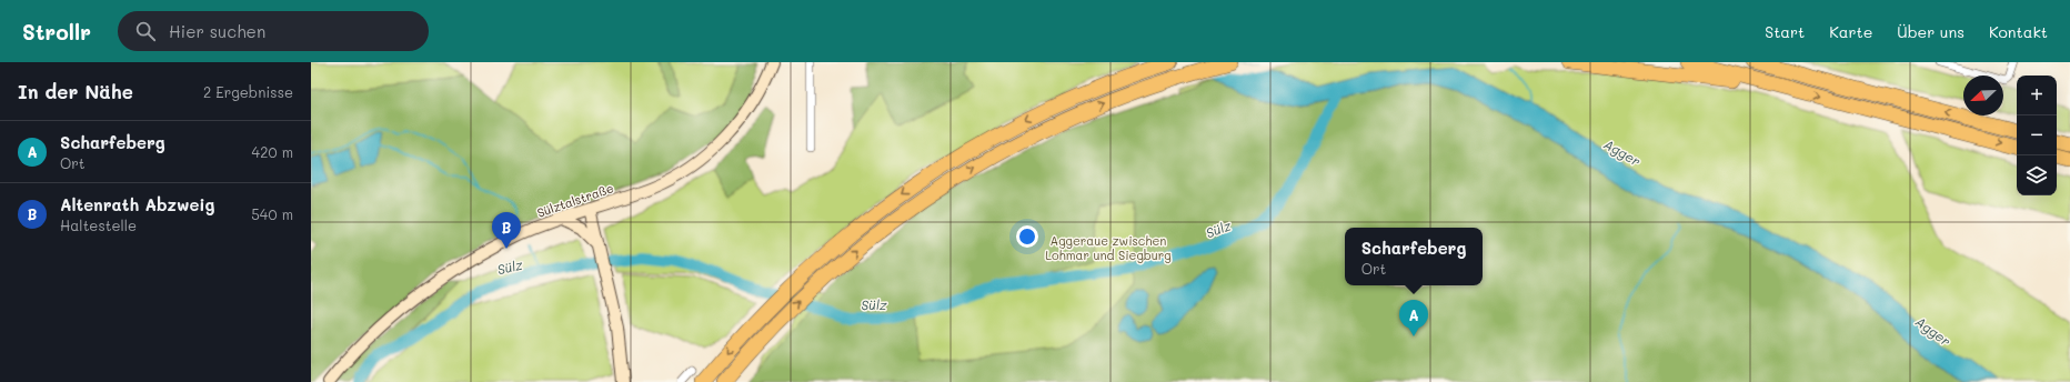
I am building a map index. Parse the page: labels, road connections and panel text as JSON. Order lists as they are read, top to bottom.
{
  "streets": {
    "main road": ["Sülztalstraße"]
  },
  "water": ["Agger", "Sülz"],
  "parks": ["Aggeraue zwischen Lohmar und Siegburg"],
  "north": "bottom left",
  "page": {
    "header": "Strollr",
    "search": "Hier suchen",
    "nav": [
      "Start",
      "Karte",
      "Über uns",
      "Kontakt"
    ],
    "heading": ["In der Nähe", "2 Ergebnisse"],
    "map_buttons": ["+", "−"],
    "list": [
      {
        "mark": "A",
        "name": "Scharfeberg",
        "note": "Ort",
        "value": "420 m"
      },
      {
        "mark": "B",
        "name": "Altenrath Abzweig",
        "note": "Haltestelle",
        "value": "540 m"
      }
    ],
    "pins": ["B", "A"],
    "popup": ["Scharfeberg", "Ort"]
  }
}
